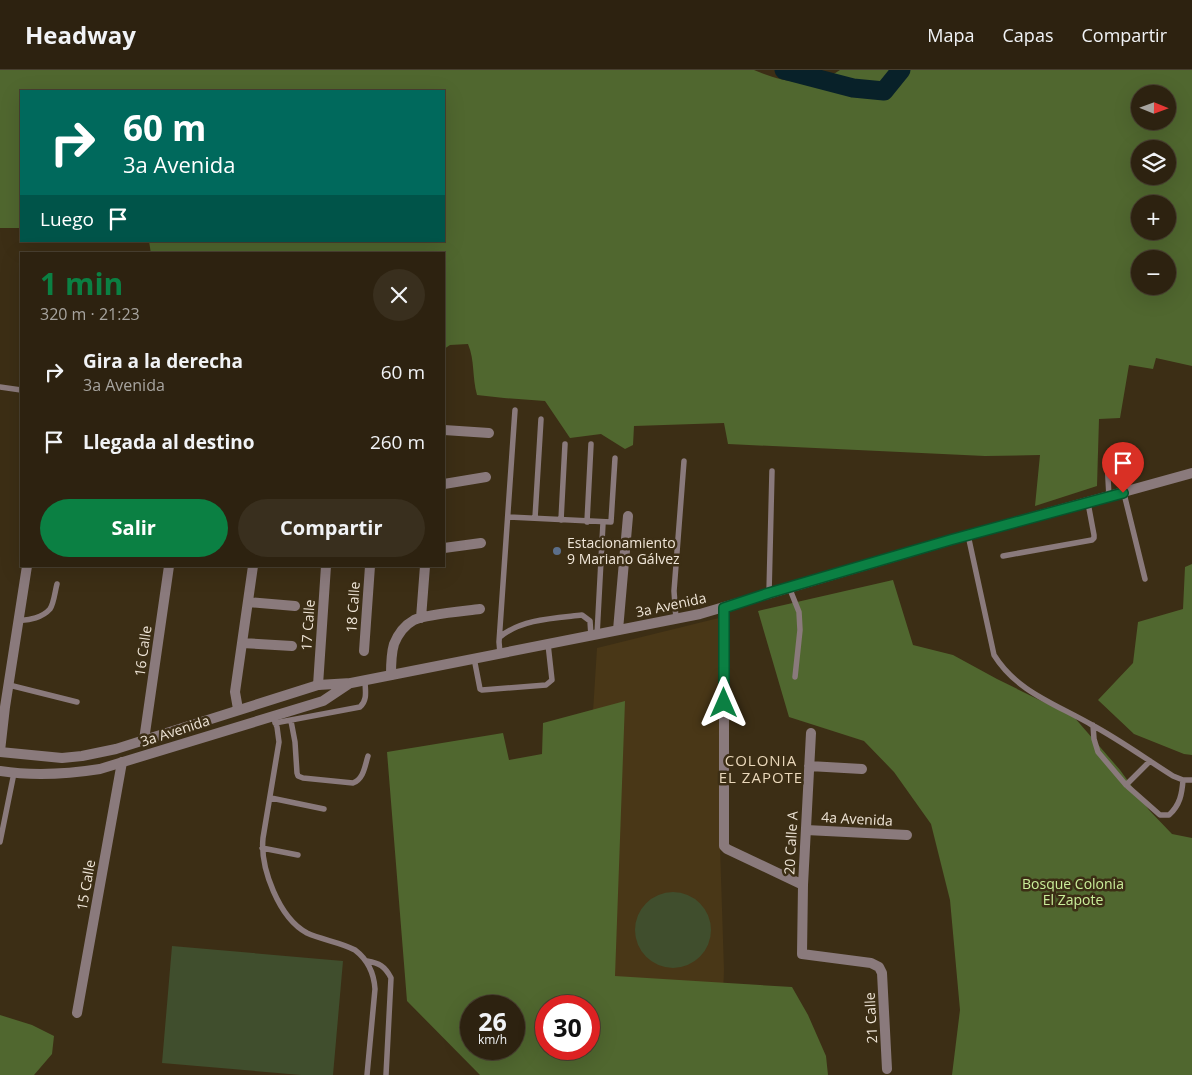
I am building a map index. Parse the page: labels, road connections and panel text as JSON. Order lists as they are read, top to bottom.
{
  "streets": {
    "street": [
      "3a Avenida",
      "18 Calle",
      "17 Calle",
      "16 Calle",
      "4a Avenida",
      "20 Calle A",
      "15 Calle",
      "21 Calle"
    ]
  },
  "crossings": [
    ["3a Avenida", "17 Calle"],
    ["3a Avenida", "16 Calle"],
    ["3a Avenida", "15 Calle"],
    ["4a Avenida", "20 Calle A"],
    ["20 Calle A", "21 Calle"]
  ],
  "districts": ["COLONIA EL ZAPOTE"],
  "parks": ["Bosque Colonia El Zapote"],
  "places": ["Estacionamiento 9 Mariano Gálvez"],
  "north": "right",
  "page": {
    "header": "Headway",
    "nav": ["Mapa", "Capas", "Compartir"],
    "map_buttons": ["+", "−"],
    "turn": ["60 m", "3a Avenida"],
    "then": "Luego",
    "heading": ["1 min", "320 m · 21:23"],
    "list": [
      {
        "name": "Gira a la derecha",
        "note": "3a Avenida",
        "value": "60 m"
      },
      {
        "name": "Llegada al destino",
        "value": "260 m"
      }
    ],
    "buttons": ["Salir", "Compartir"],
    "speed": "26 km/h",
    "limit": "30"
  }
}
